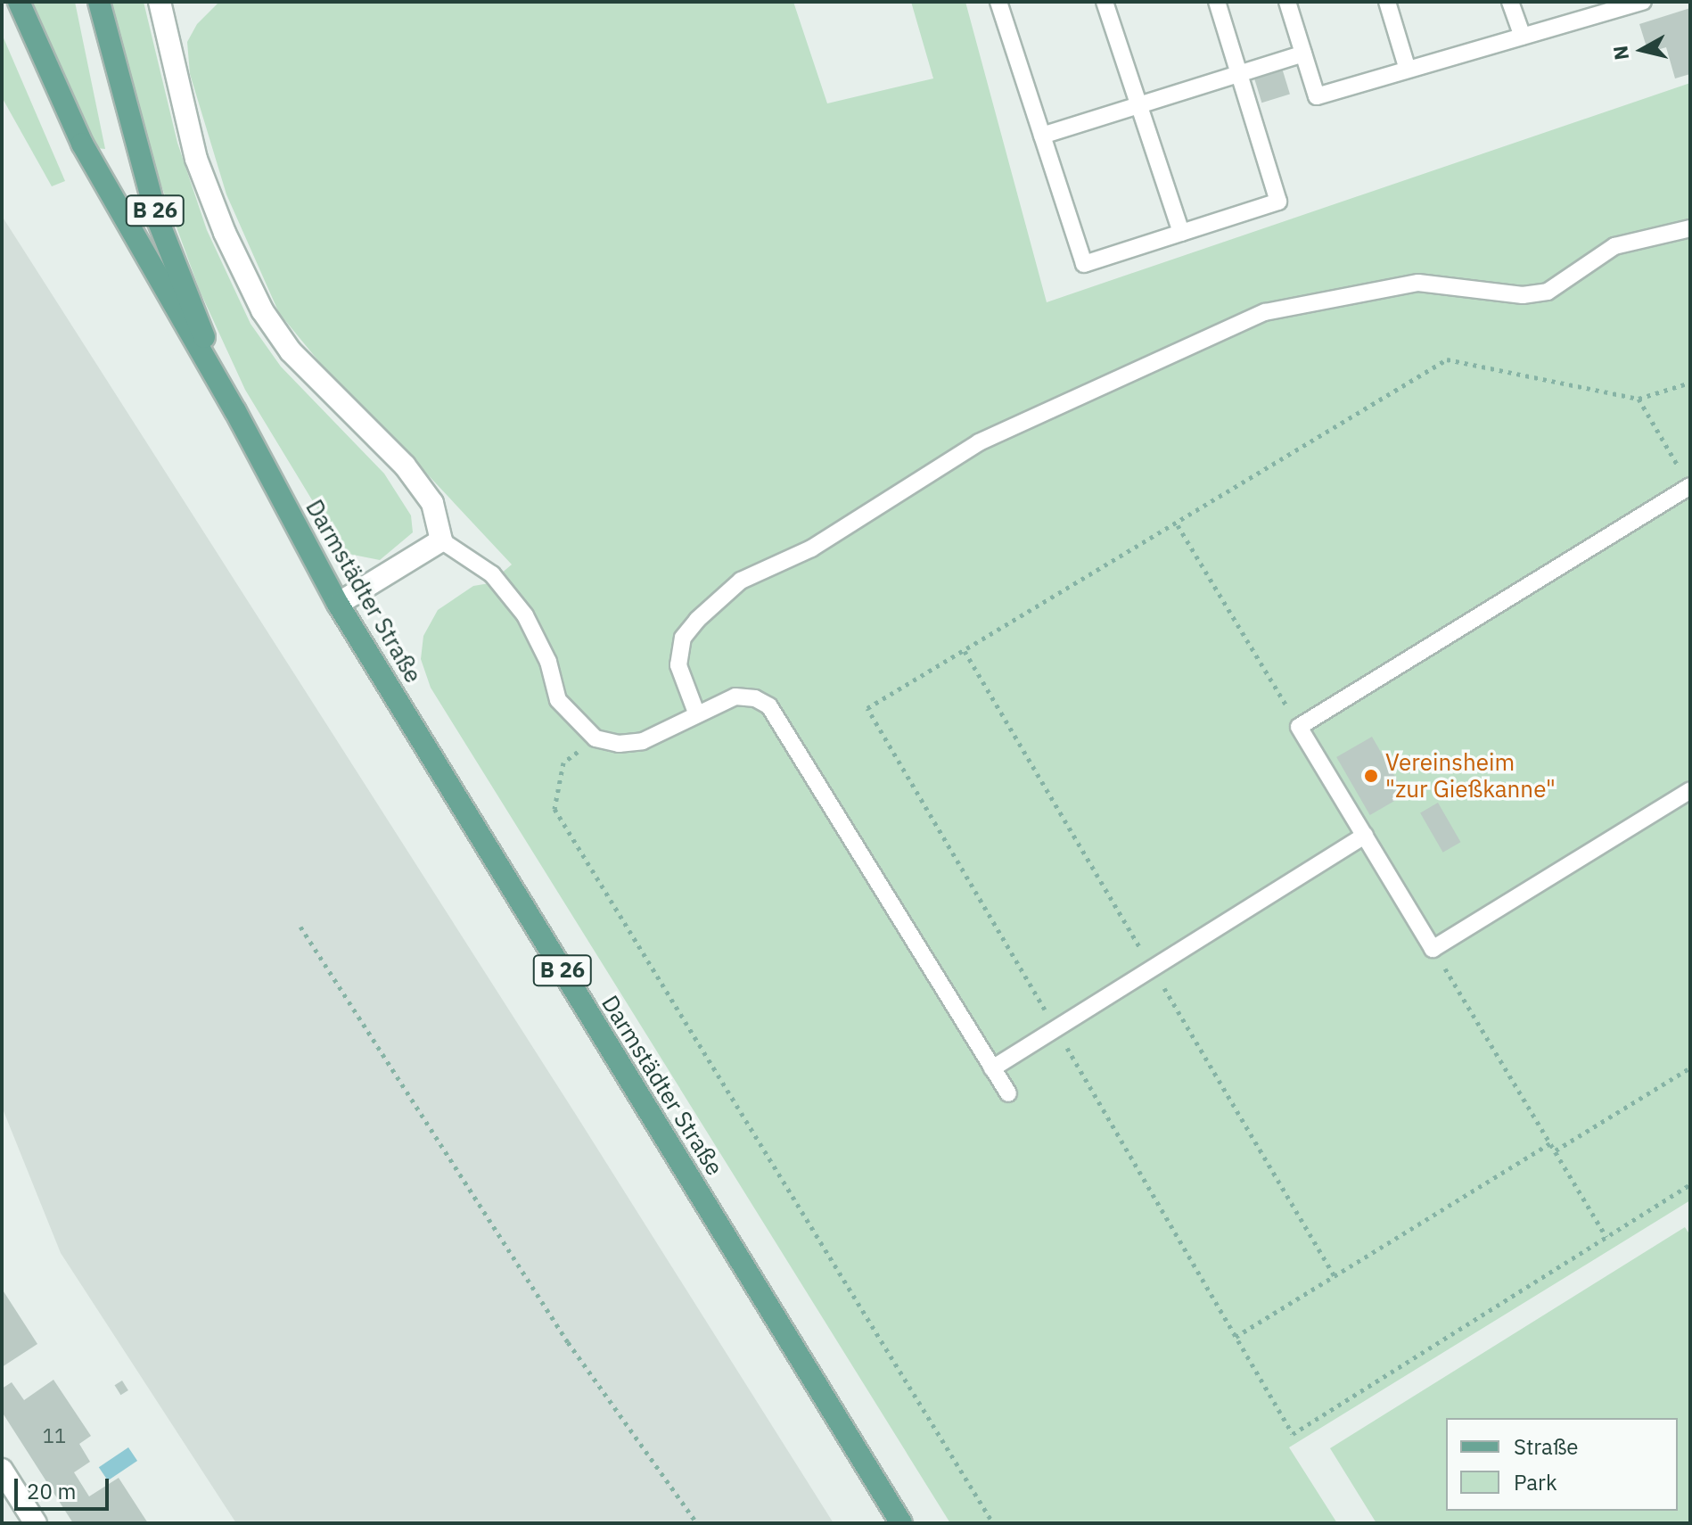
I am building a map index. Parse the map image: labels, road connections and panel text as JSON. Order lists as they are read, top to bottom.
{
  "streets": {
    "main road": ["B 26", "Darmstädter Straße"]
  },
  "places": ["Vereinsheim \"zur Gießkanne\""],
  "house_numbers": ["11"],
  "legend": ["Straße", "Park"],
  "scale_bar": "20 m",
  "north": "left"
}
